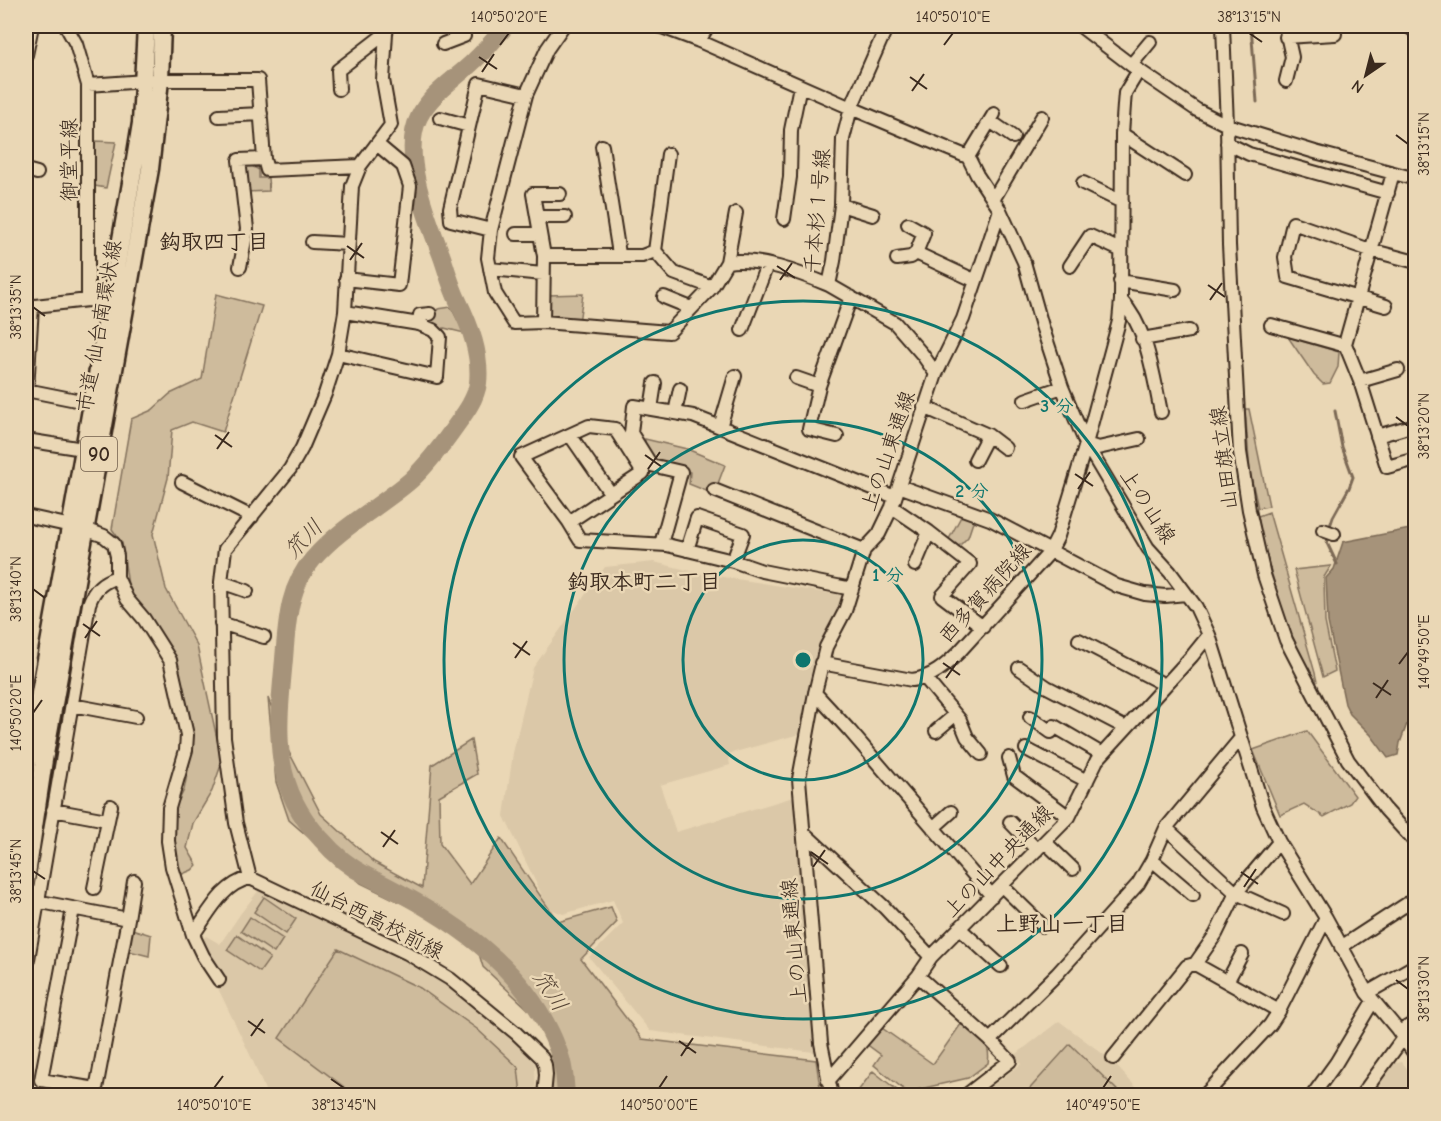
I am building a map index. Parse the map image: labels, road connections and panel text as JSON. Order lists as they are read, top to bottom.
{
  "streets": {
    "main road": ["市道 仙台南環状線", "90"],
    "street": [
      "御堂平線",
      "千本杉１号線",
      "上の山東通線",
      "山田旗立線",
      "上の山線",
      "西多賀病院線",
      "上の山中央通線",
      "仙台西高校前線"
    ]
  },
  "crossings": [
    ["千本杉１号線", "上の山東通線"],
    ["上の山東通線", "上の山線"],
    ["上の山東通線", "上の山中央通線"],
    ["上の山線", "西多賀病院線"],
    ["上の山線", "上の山中央通線"]
  ],
  "districts": ["鈎取四丁目", "鈎取本町二丁目", "上野山一丁目"],
  "water": ["笊川"],
  "north": "bottom left",
  "coordinates": [
    "140°50'20\"E",
    "140°50'10\"E",
    "38°13'15\"N",
    "38°13'35\"N",
    "38°13'20\"N",
    "38°13'40\"N",
    "140°49'50\"E",
    "38°13'45\"N",
    "38°13'30\"N",
    "140°50'00\"E"
  ],
  "rings": ["3 分", "2 分", "1 分"]
}
